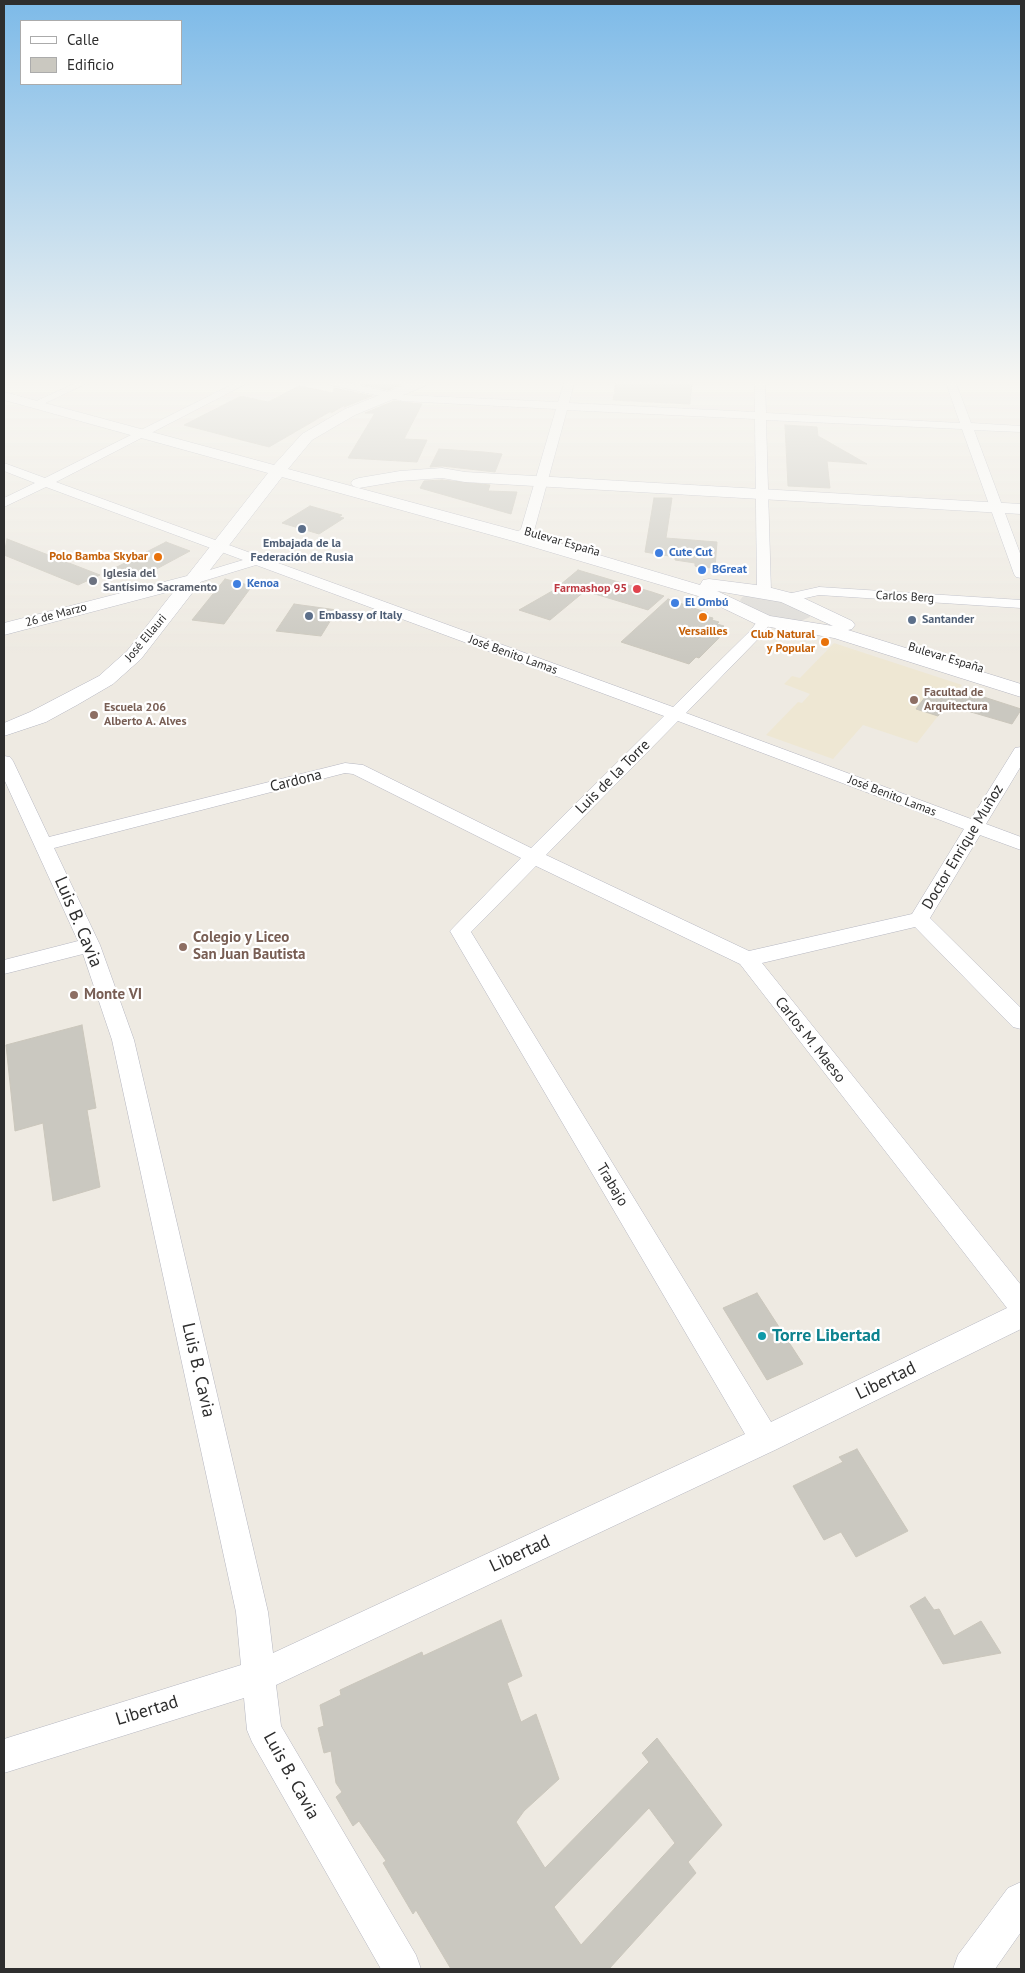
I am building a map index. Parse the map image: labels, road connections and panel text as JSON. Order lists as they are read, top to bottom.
{
  "streets": {
    "main road": ["Bulevar España", "26 de Marzo", "José Ellauri"],
    "street": [
      "Carlos Berg",
      "José Benito Lamas",
      "Luis de la Torre",
      "Cardona",
      "Doctor Enrique Muñoz",
      "Luis B. Cavia",
      "Carlos M. Maeso",
      "Trabajo",
      "Libertad"
    ]
  },
  "crossings": [
    ["Bulevar España", "Carlos Berg"],
    ["Bulevar España", "Luis de la Torre"],
    ["26 de Marzo", "José Ellauri"],
    ["José Ellauri", "José Benito Lamas"],
    ["José Benito Lamas", "Luis de la Torre"],
    ["José Benito Lamas", "Doctor Enrique Muñoz"],
    ["Luis de la Torre", "Cardona"],
    ["Luis de la Torre", "Carlos M. Maeso"],
    ["Luis de la Torre", "Trabajo"],
    ["Cardona", "Luis B. Cavia"],
    ["Cardona", "Carlos M. Maeso"],
    ["Doctor Enrique Muñoz", "Carlos M. Maeso"],
    ["Luis B. Cavia", "Libertad"],
    ["Trabajo", "Libertad"]
  ],
  "places": [
    "Embajada de la Federación de Rusia",
    "Cute Cut",
    "Polo Bamba Skybar",
    "BGreat",
    "Iglesia del Santísimo Sacramento",
    "Kenoa",
    "Farmashop 95",
    "El Ombú",
    "Embassy of Italy",
    "Versailles",
    "Santander",
    "Club Natural y Popular",
    "Facultad de Arquitectura",
    "Escuela 206 Alberto A. Alves",
    "Colegio y Liceo San Juan Bautista",
    "Monte VI",
    "Torre Libertad"
  ],
  "legend": ["Calle", "Edificio"]
}
